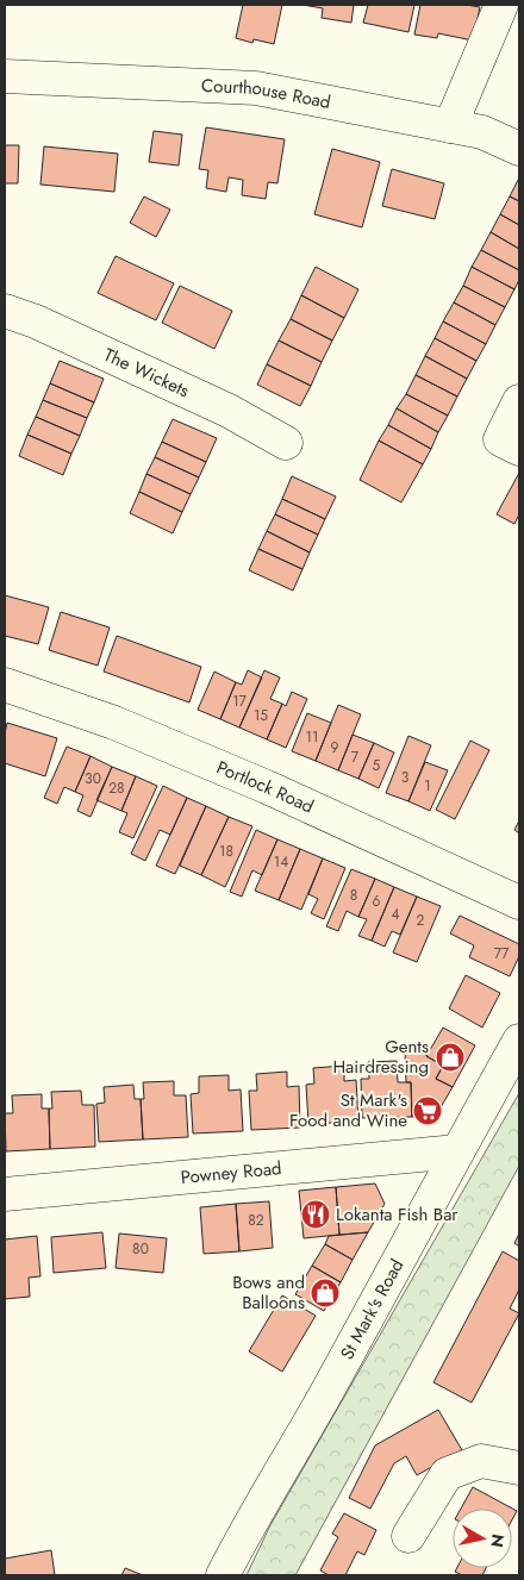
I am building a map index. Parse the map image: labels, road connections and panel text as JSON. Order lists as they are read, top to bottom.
{
  "streets": {
    "street": [
      "Courthouse Road",
      "The Wickets",
      "Portlock Road",
      "Powney Road",
      "St Mark's Road"
    ]
  },
  "crossings": [
    ["Powney Road", "St Mark's Road"]
  ],
  "places": {
    "shop": ["Gents Hairdressing", "Bows and Balloons"],
    "supermarket": ["St Mark's Food and Wine"],
    "restaurant": ["Lokanta Fish Bar"]
  },
  "house_numbers": [
    "17",
    "15",
    "11",
    "9",
    "7",
    "5",
    "3",
    "30",
    "1",
    "28",
    "18",
    "14",
    "8",
    "6",
    "4",
    "2",
    "77",
    "82",
    "80"
  ],
  "north": "right"
}
